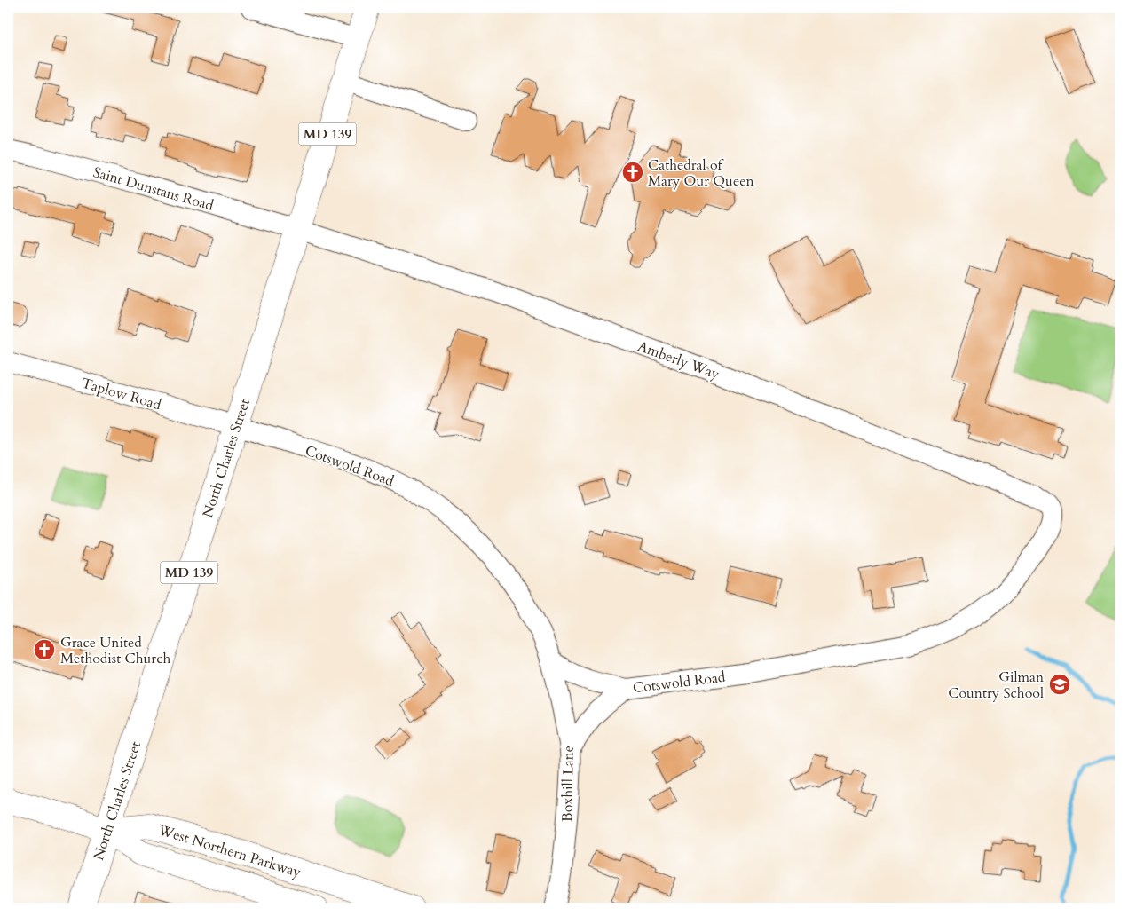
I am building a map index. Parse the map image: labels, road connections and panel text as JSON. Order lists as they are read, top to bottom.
{
  "streets": {
    "main road": ["MD 139", "North Charles Street", "West Northern Parkway"],
    "street": [
      "Saint Dunstans Road",
      "Amberly Way",
      "Taplow Road",
      "Cotswold Road",
      "Boxhill Lane"
    ]
  },
  "crossings": [
    ["Saint Dunstans Road", "Amberly Way"],
    ["Saint Dunstans Road", "North Charles Street"],
    ["Amberly Way", "North Charles Street"],
    ["Amberly Way", "Cotswold Road"],
    ["Taplow Road", "North Charles Street"],
    ["Taplow Road", "Cotswold Road"],
    ["North Charles Street", "Cotswold Road"],
    ["North Charles Street", "West Northern Parkway"],
    ["Cotswold Road", "Boxhill Lane"]
  ],
  "places": {
    "church": ["Cathedral of Mary Our Queen", "Grace United Methodist Church"],
    "school or university": ["Gilman Country School"]
  }
}
